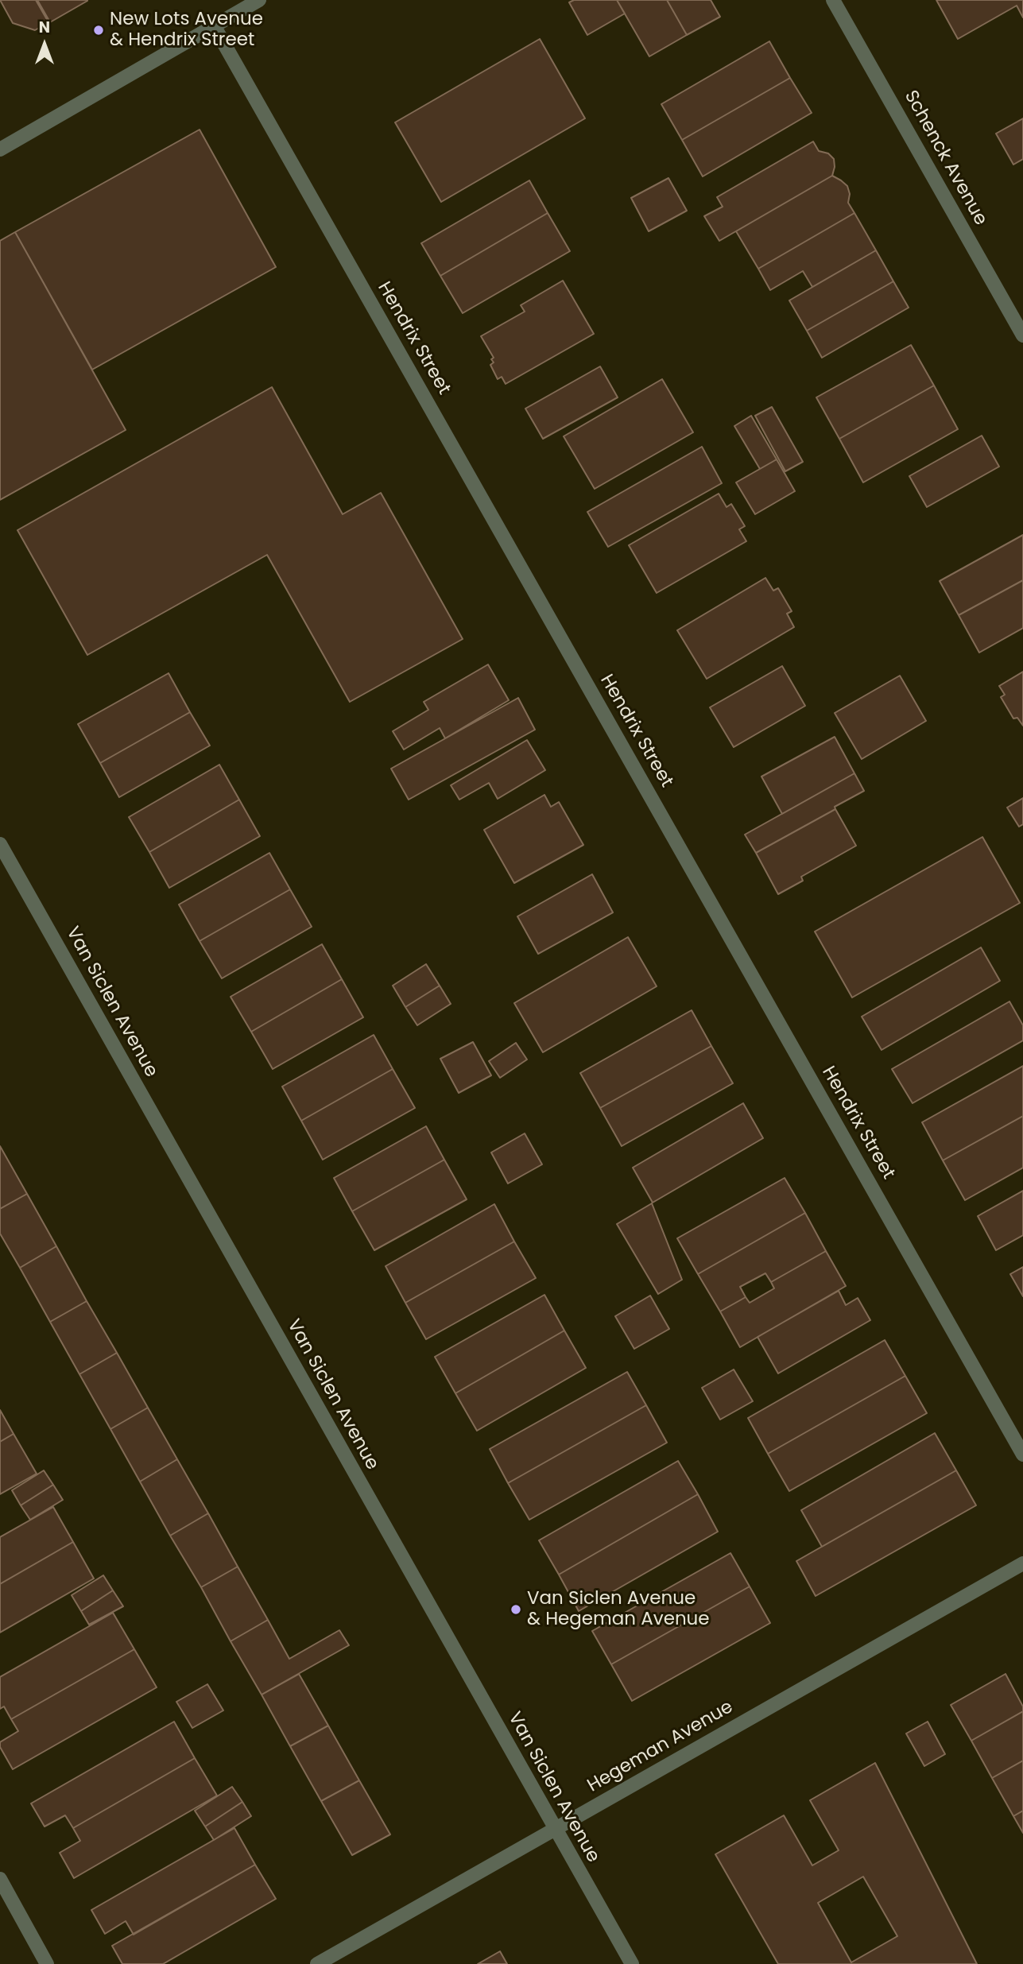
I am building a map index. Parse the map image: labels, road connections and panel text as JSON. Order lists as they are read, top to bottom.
{
  "streets": {
    "street": [
      "Schenck Avenue",
      "Hendrix Street",
      "Van Siclen Avenue",
      "Hegeman Avenue"
    ]
  },
  "crossings": [
    ["Van Siclen Avenue", "Hegeman Avenue"]
  ],
  "places": ["New Lots Avenue & Hendrix Street", "Van Siclen Avenue & Hegeman Avenue"],
  "north": "top"
}
